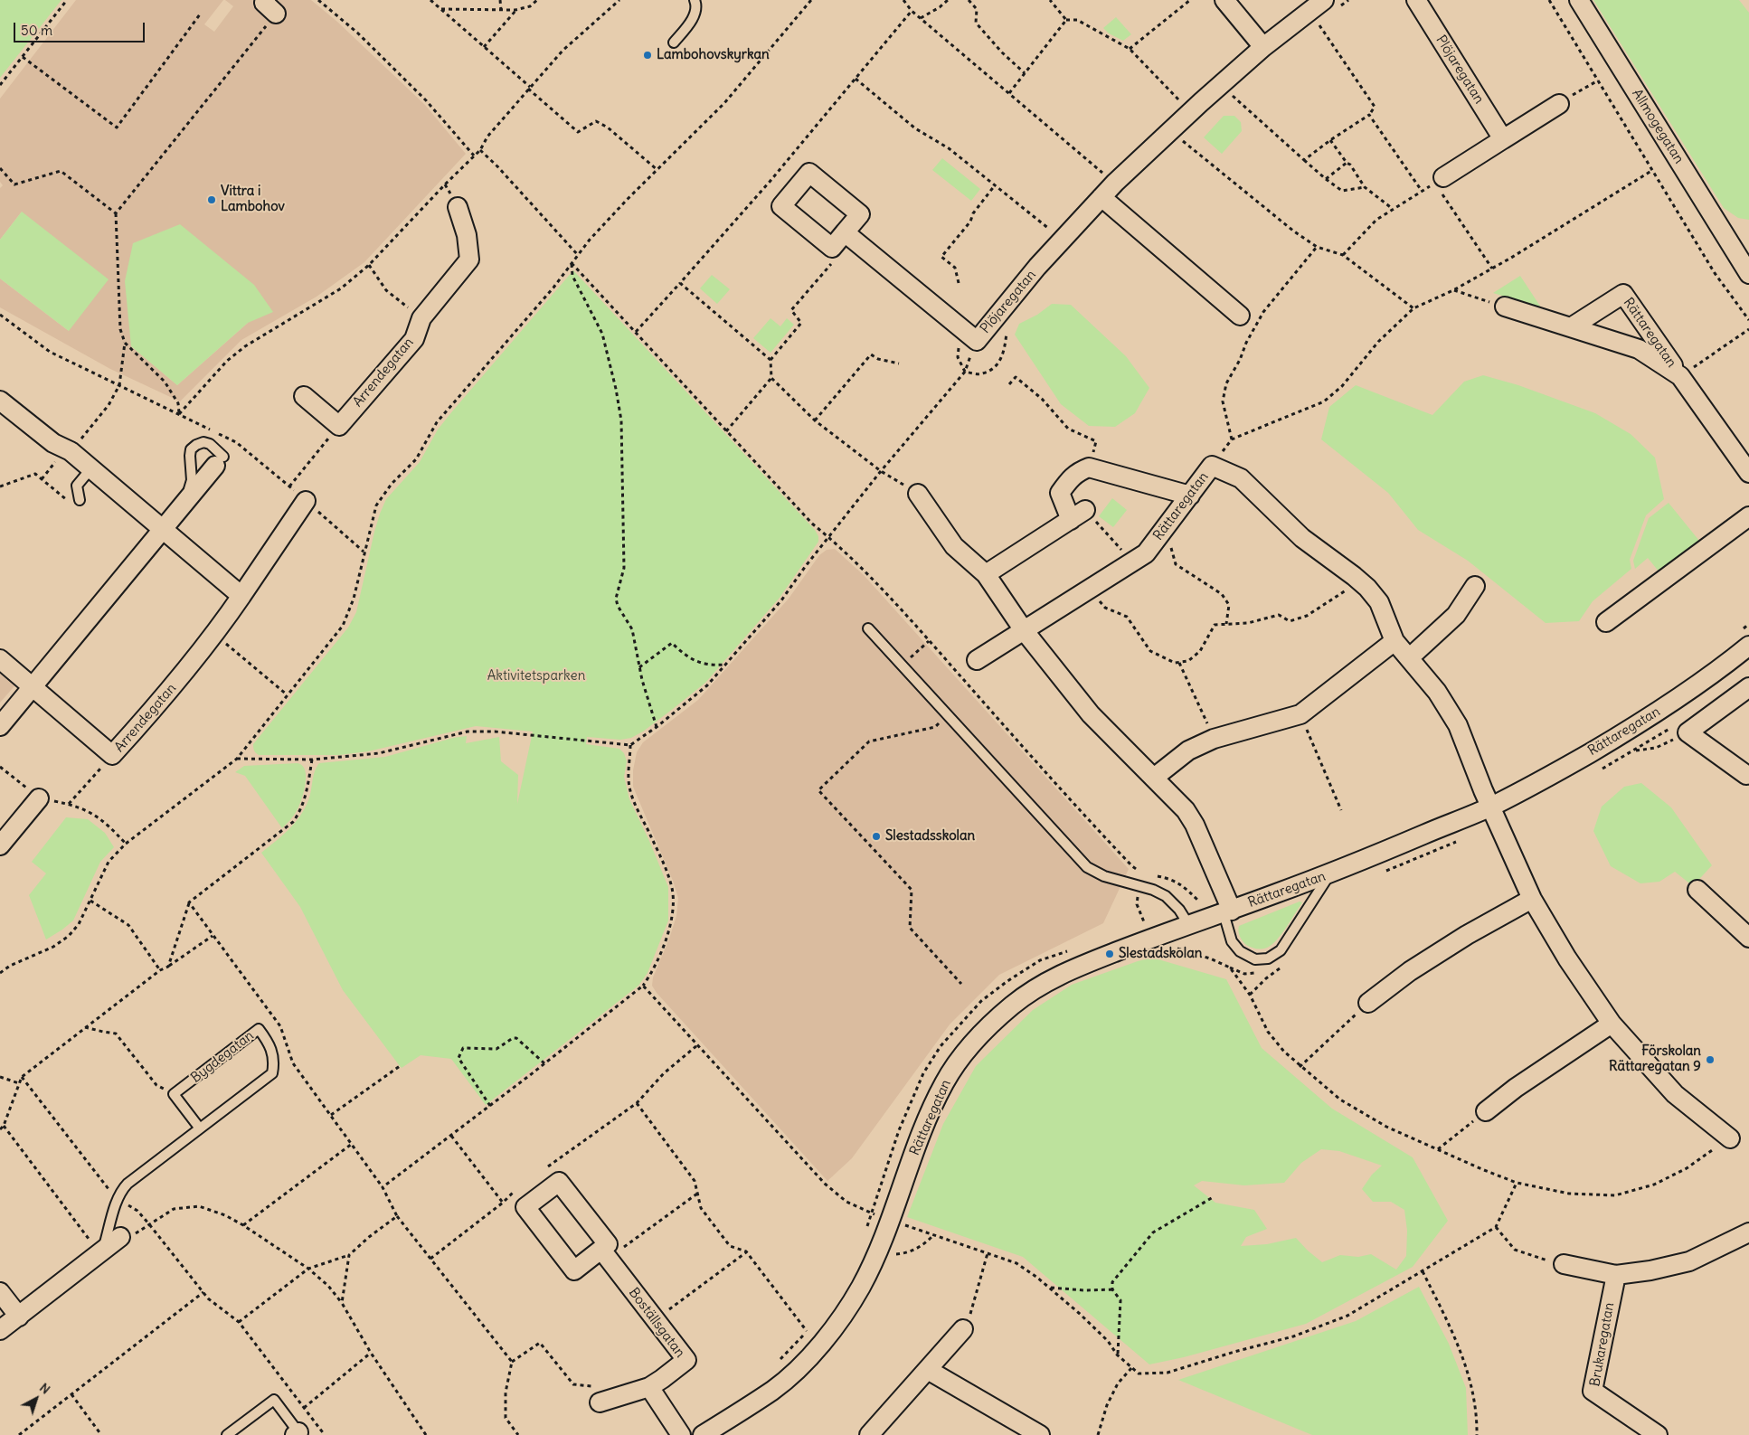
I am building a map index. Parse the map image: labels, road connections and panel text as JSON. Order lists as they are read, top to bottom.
{
  "streets": {
    "street": [
      "Plöjaregatan",
      "Allmogegatan",
      "Rättaregatan",
      "Arrendegatan",
      "Boställsgatan",
      "Brukaregatan"
    ],
    "lane": ["Bygdegatan"]
  },
  "parks": ["Aktivitetsparken"],
  "places": [
    "Lambohovskyrkan",
    "Vittra i Lambohov",
    "Slestadsskolan",
    "Slestadskolan",
    "Förskolan Rättaregatan 9"
  ],
  "scale_bar": "50 m",
  "north": "top right"
}
